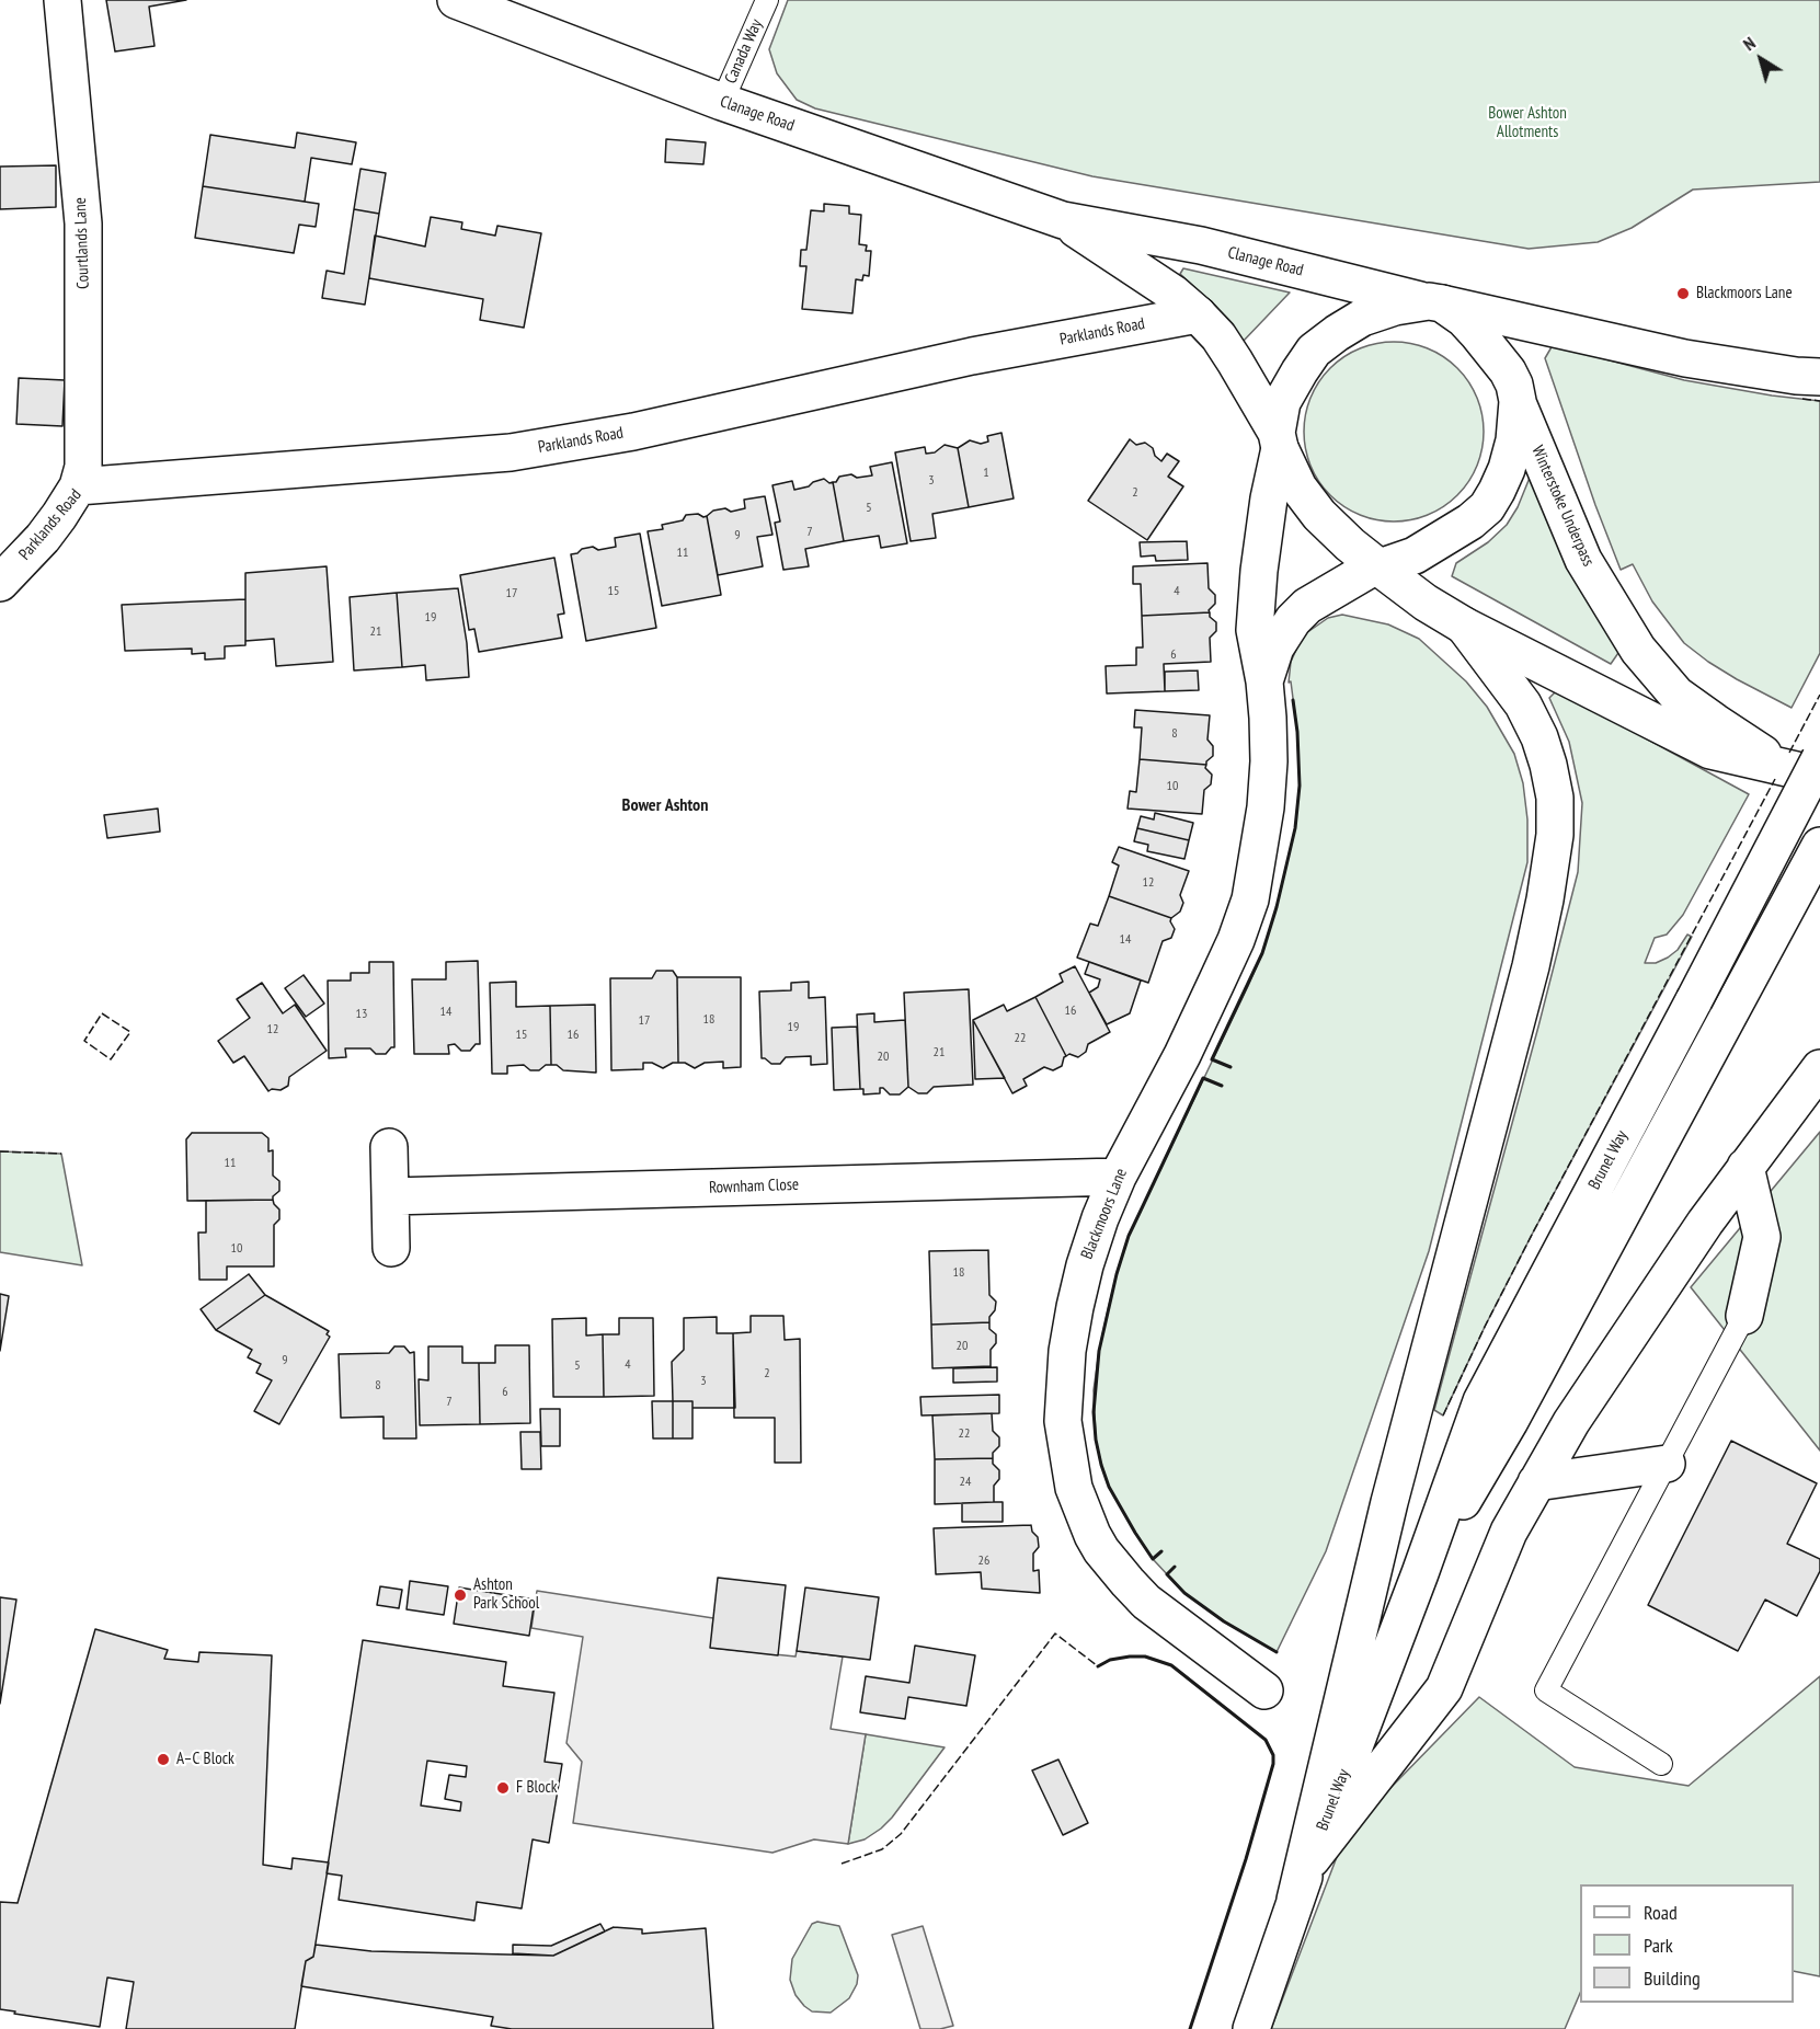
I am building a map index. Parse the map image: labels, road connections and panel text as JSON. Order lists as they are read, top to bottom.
{
  "streets": {
    "main road": [
      "Clanage Road",
      "Courtlands Lane",
      "Parklands Road",
      "Winterstoke Underpass",
      "Brunel Way",
      "Rownham Close",
      "Blackmoors Lane"
    ],
    "lane": ["Canada Way"]
  },
  "crossings": [
    ["Canada Way", "Clanage Road"],
    ["Clanage Road", "Parklands Road"],
    ["Clanage Road", "Winterstoke Underpass"],
    ["Clanage Road", "Blackmoors Lane"],
    ["Courtlands Lane", "Parklands Road"],
    ["Winterstoke Underpass", "Blackmoors Lane"],
    ["Rownham Close", "Blackmoors Lane"]
  ],
  "districts": ["Bower Ashton"],
  "parks": ["Bower Ashton Allotments"],
  "places": [
    "Blackmoors Lane",
    "Ashton Park School",
    "A–C Block",
    "F Block"
  ],
  "house_numbers": [
    "1",
    "3",
    "2",
    "5",
    "7",
    "9",
    "11",
    "15",
    "4",
    "17",
    "19",
    "21",
    "6",
    "8",
    "10",
    "12",
    "14",
    "16",
    "14",
    "13",
    "18",
    "17",
    "19",
    "12",
    "15",
    "16",
    "22",
    "21",
    "20",
    "11",
    "10",
    "18",
    "20",
    "9",
    "4",
    "5",
    "2",
    "3",
    "8",
    "6",
    "7",
    "22",
    "24",
    "26"
  ],
  "legend": ["Road", "Park", "Building"],
  "north": "top left"
}
